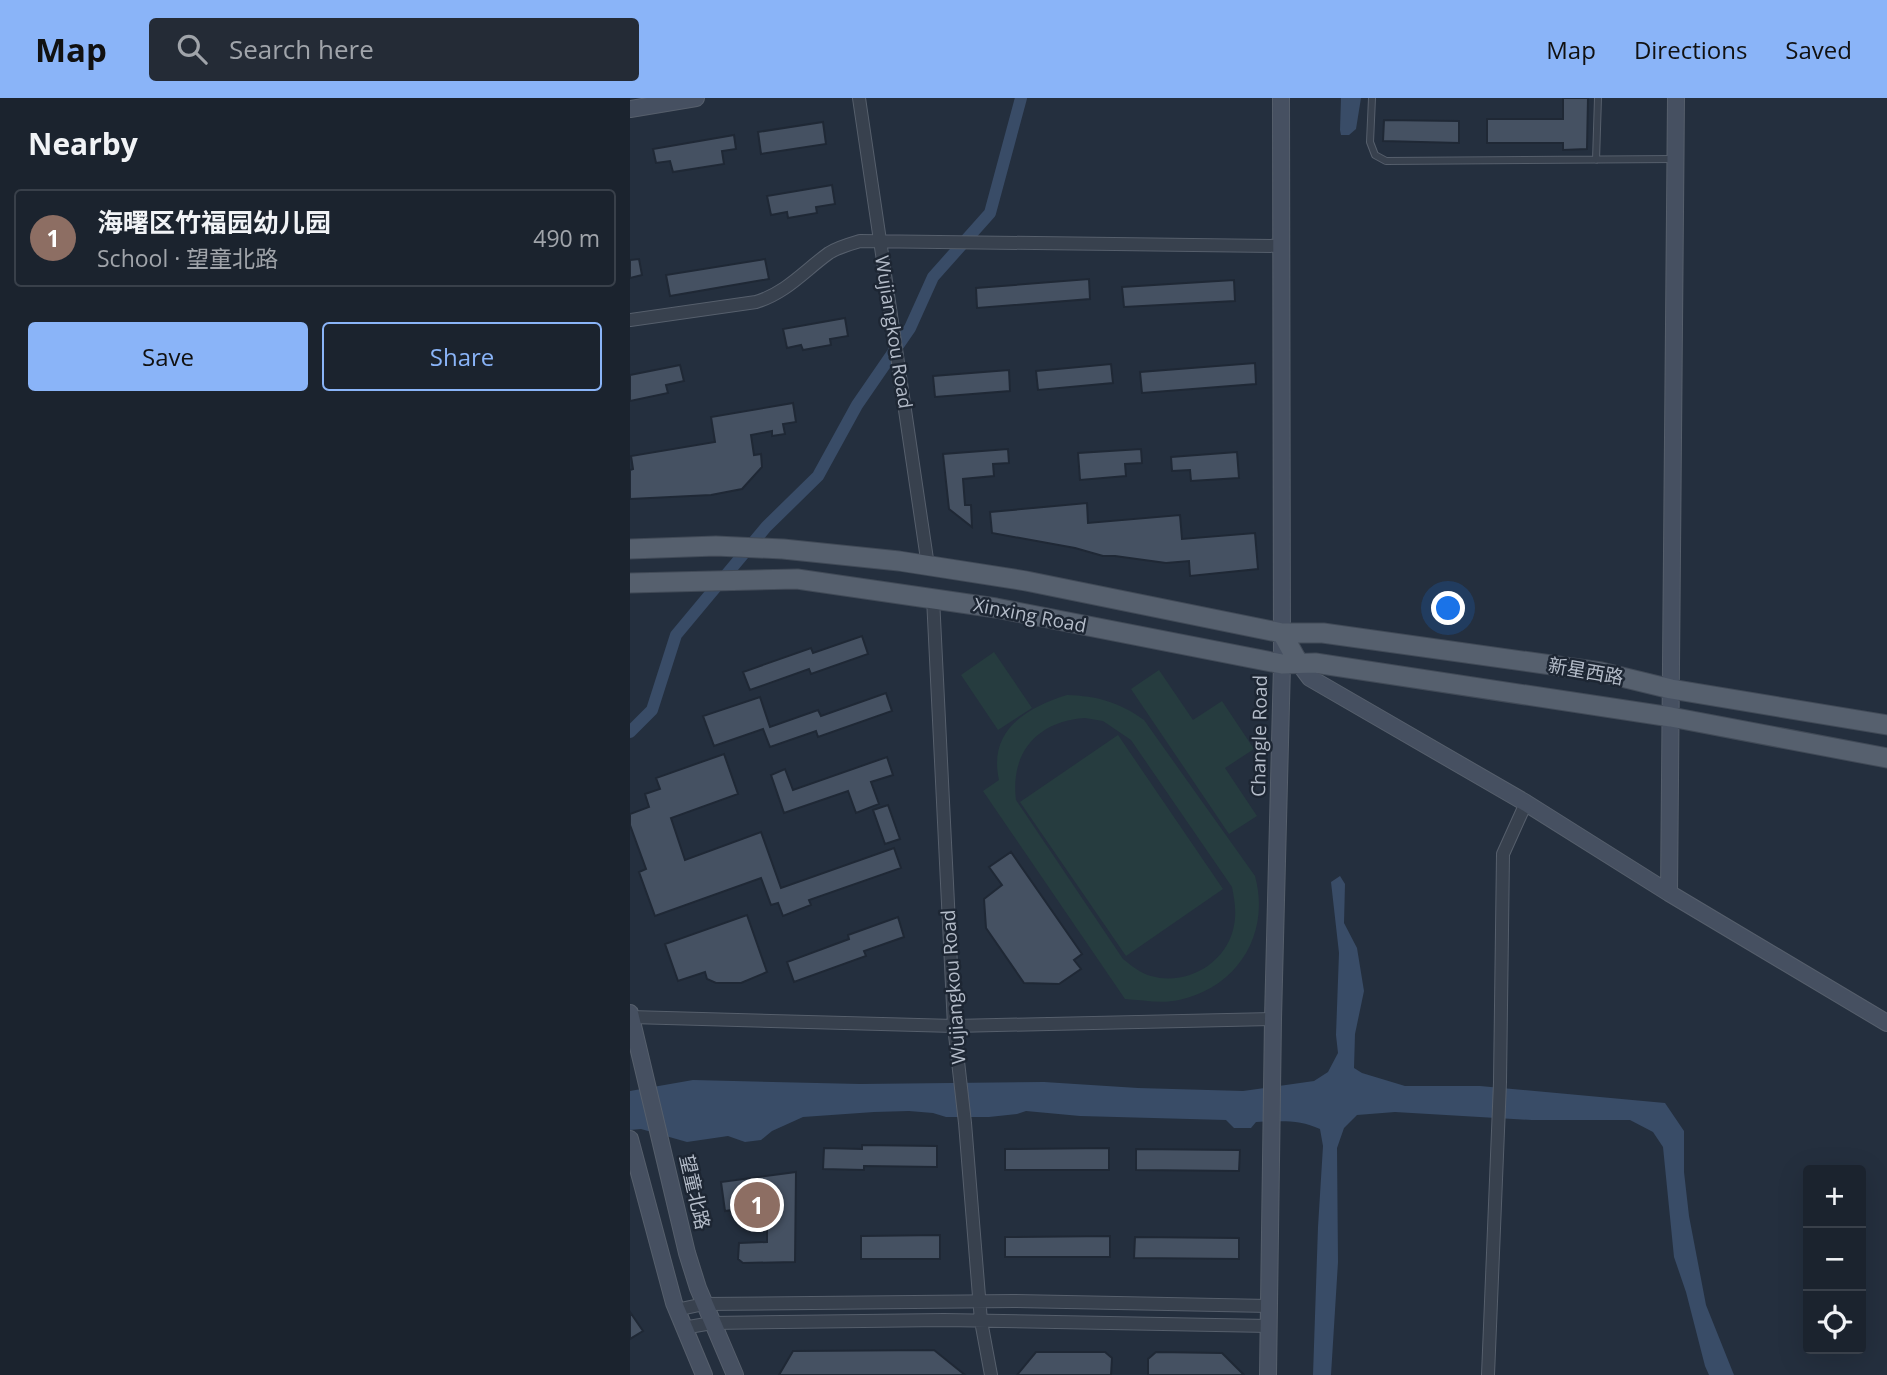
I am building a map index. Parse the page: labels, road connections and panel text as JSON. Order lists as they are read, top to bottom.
{
  "streets": {
    "main road": ["Xinxing Road", "新星西路"],
    "street": ["Wujiangkou Road", "Changle Road", "望童北路"]
  },
  "crossings": [
    ["Wujiangkou Road", "Xinxing Road"],
    ["Wujiangkou Road", "新星西路"],
    ["Xinxing Road", "新星西路"],
    ["Xinxing Road", "Changle Road"],
    ["新星西路", "Changle Road"]
  ],
  "page": {
    "header": "Map",
    "search": "Search here",
    "nav": ["Map", "Directions", "Saved"],
    "heading": "Nearby",
    "list": [
      {
        "mark": "1",
        "name": "海曙区竹福园幼儿园",
        "note": "School · 望童北路",
        "value": "490 m"
      }
    ],
    "buttons": ["Save", "Share"],
    "map_buttons": ["+", "−"],
    "pins": "1"
  }
}
